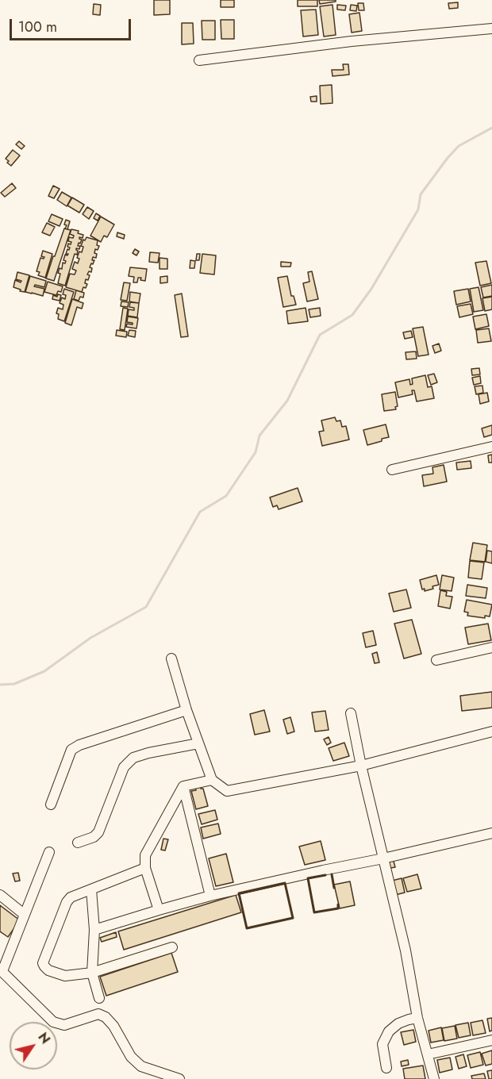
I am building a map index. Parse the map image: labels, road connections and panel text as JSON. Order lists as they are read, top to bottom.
{
  "scale_bar": "100 m",
  "north": "top right"
}
